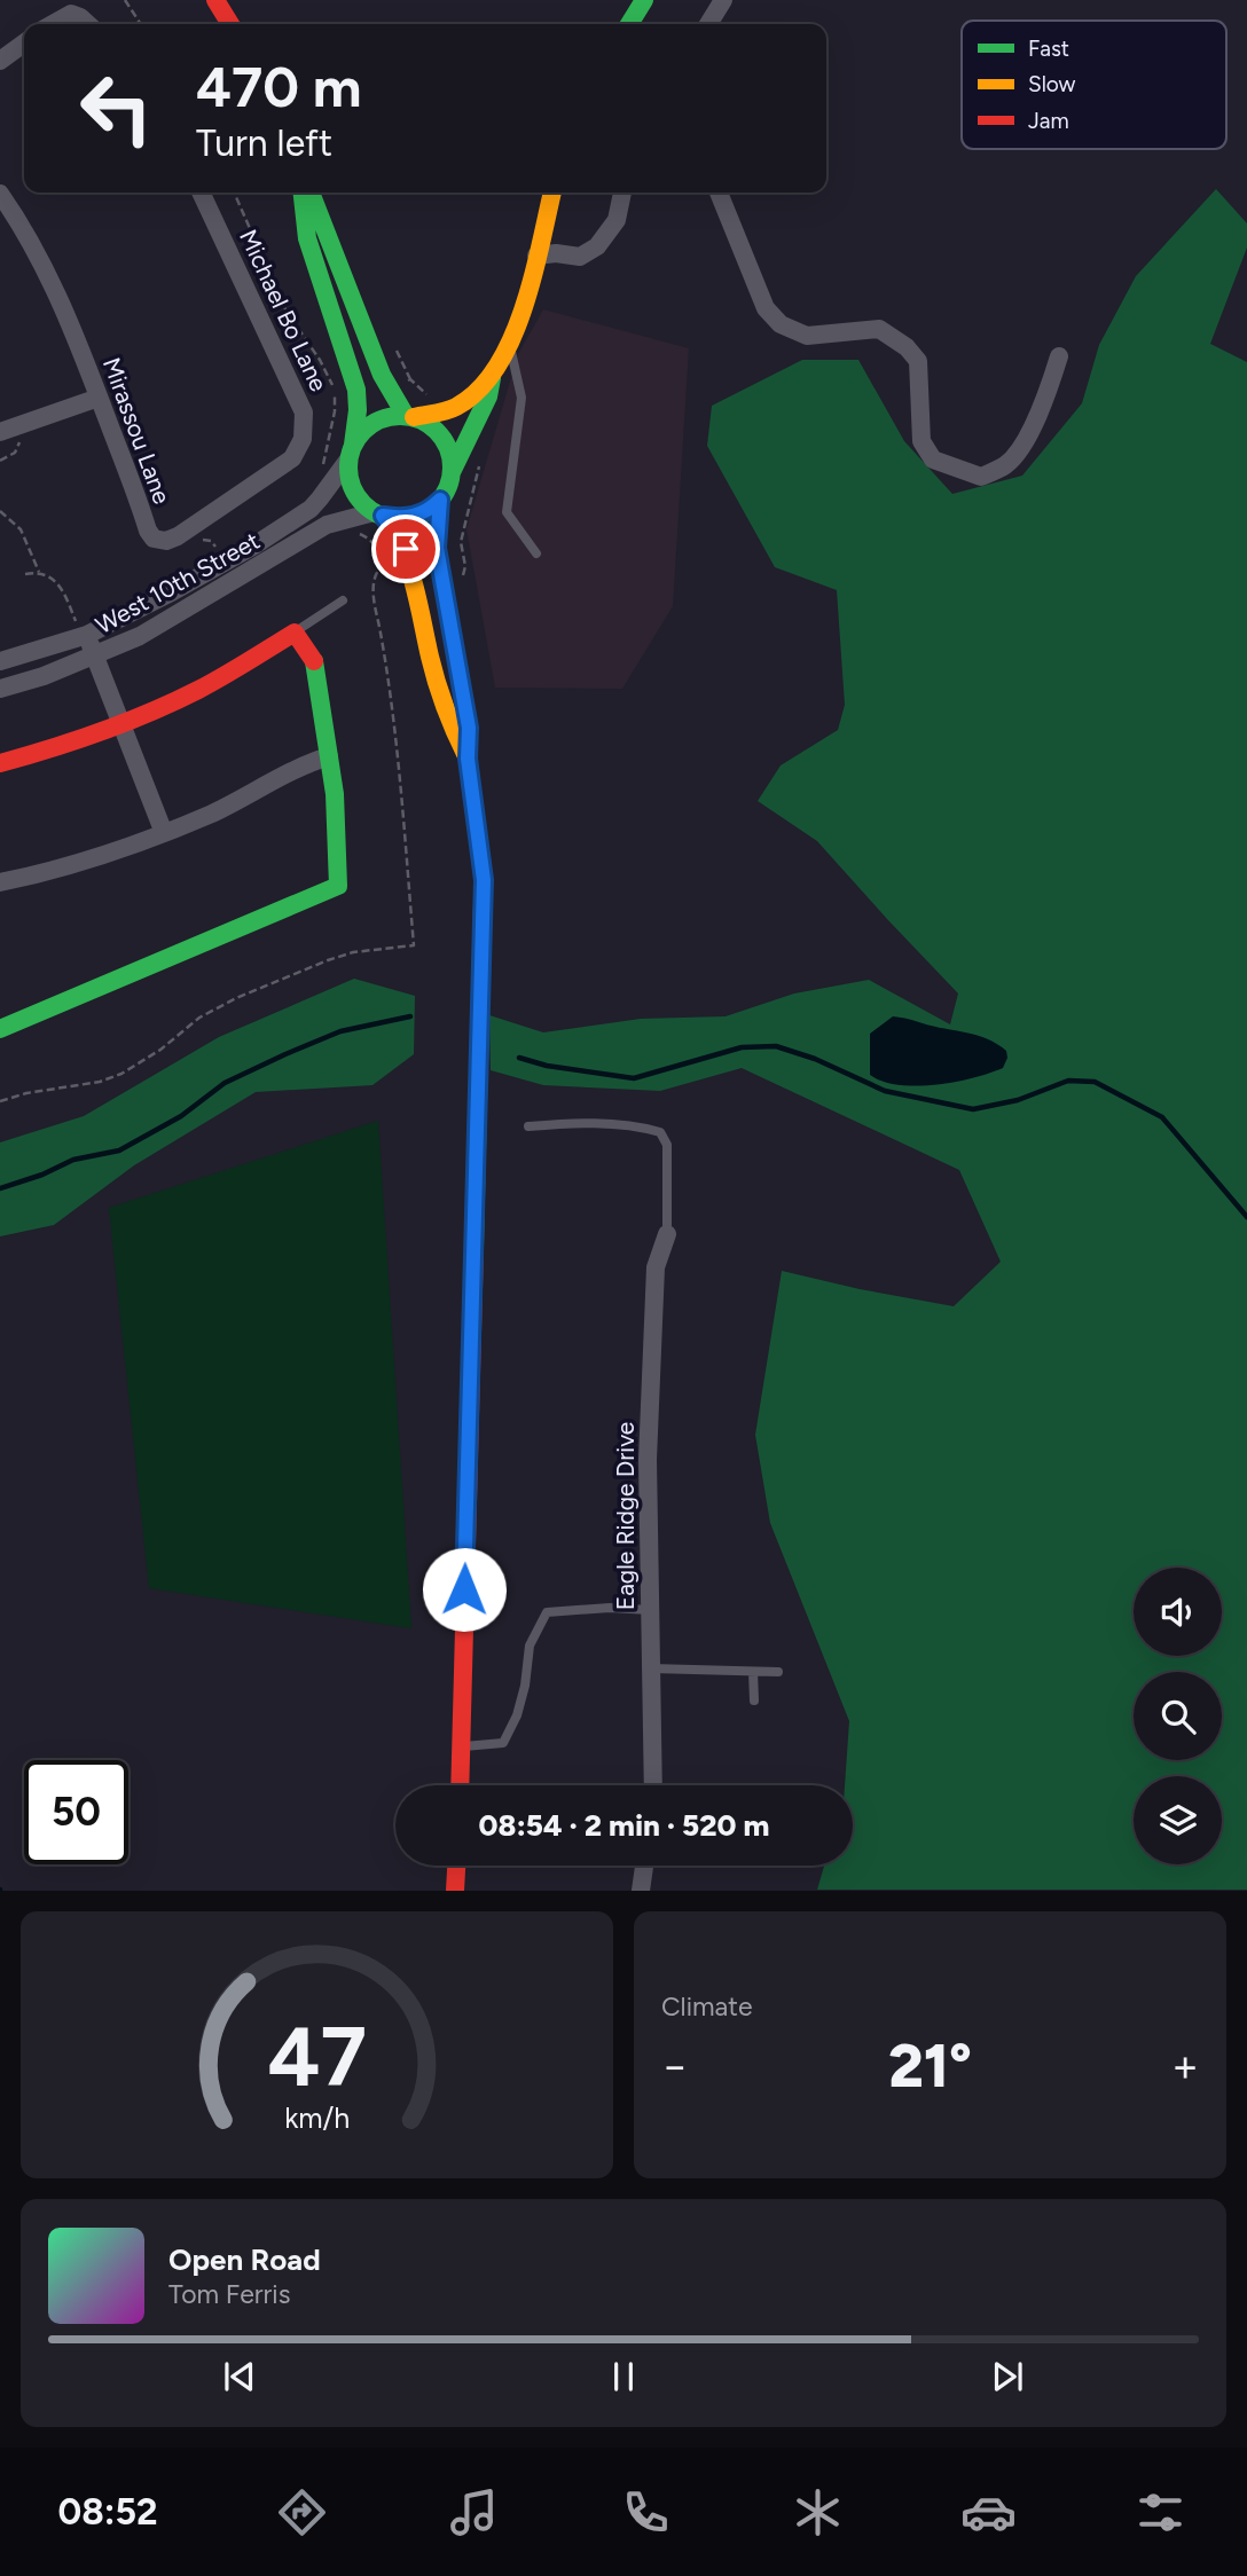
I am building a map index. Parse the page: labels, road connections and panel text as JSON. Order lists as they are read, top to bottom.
{
  "streets": {
    "street": [
      "Michael Bo Lane",
      "Mirassou Lane",
      "West 10th Street",
      "Eagle Ridge Drive"
    ]
  },
  "crossings": [
    ["Michael Bo Lane", "Mirassou Lane"]
  ],
  "legend": ["Fast", "Slow", "Jam"],
  "page": {
    "turn": ["470 m", "Turn left"],
    "limit": "50",
    "trip": "08:54 · 2 min · 520 m",
    "tile": "Climate",
    "heat": ["−", "21°", "+"],
    "song": ["Open Road", "Tom Ferris"],
    "tabs": "08:52",
    "gauge": ["47", "km/h"]
  }
}
